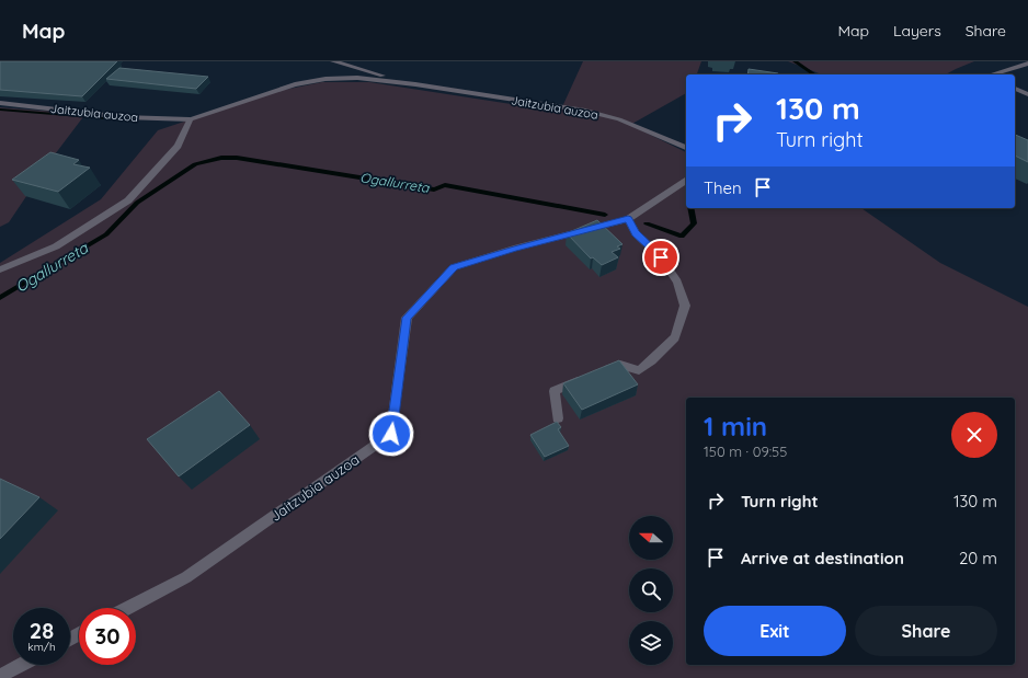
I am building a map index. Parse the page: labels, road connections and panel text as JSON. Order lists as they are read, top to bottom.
{
  "streets": {
    "street": ["Jaitzubia auzoa"]
  },
  "water": ["Ogallurreta"],
  "north": "left",
  "page": {
    "header": "Map",
    "nav": ["Map", "Layers", "Share"],
    "turn": ["130 m", "Turn right"],
    "then": "Then",
    "heading": ["1 min", "150 m · 09:55"],
    "list": [
      {
        "name": "Turn right",
        "value": "130 m"
      },
      {
        "name": "Arrive at destination",
        "value": "20 m"
      }
    ],
    "buttons": ["Exit", "Share"],
    "speed": "28 km/h",
    "limit": "30"
  }
}
